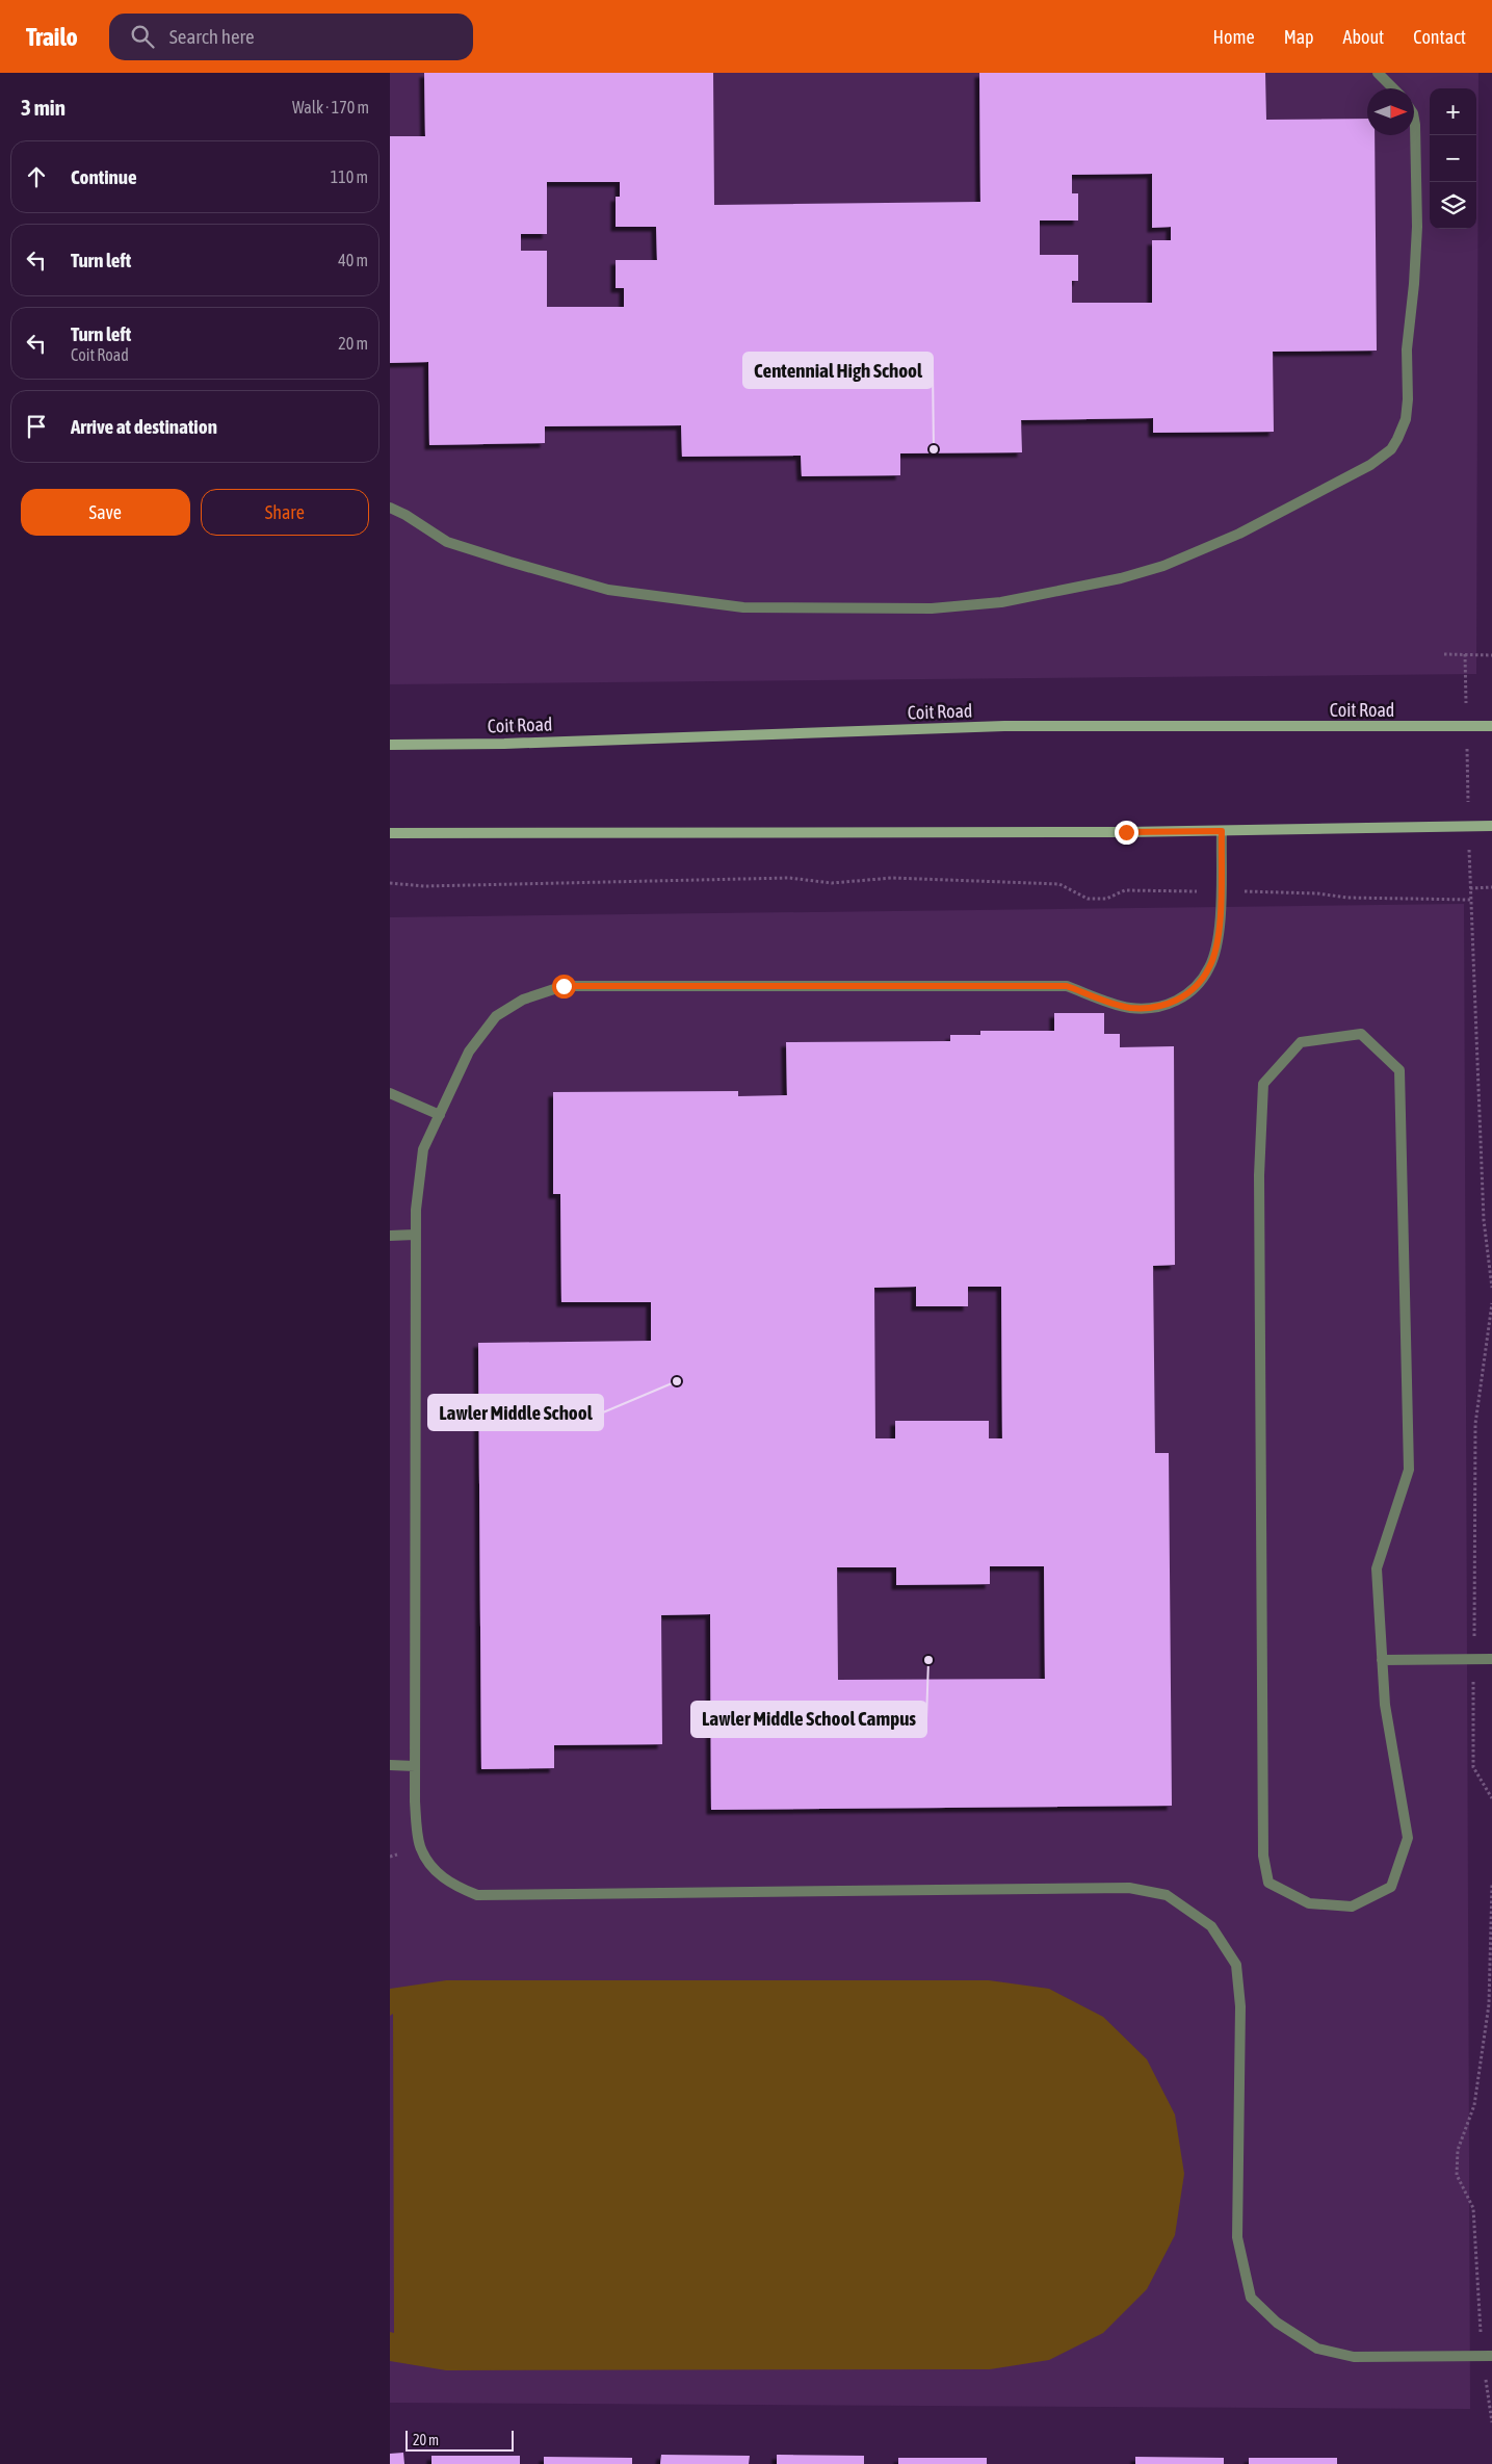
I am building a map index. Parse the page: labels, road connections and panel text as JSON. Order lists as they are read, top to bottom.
{
  "streets": {
    "main road": ["Coit Road"]
  },
  "places": ["Centennial High School", "Lawler Middle School", "Lawler Middle School Campus"],
  "scale_bar": "20 m",
  "north": "right",
  "page": {
    "header": "Trailo",
    "search": "Search here",
    "nav": [
      "Home",
      "Map",
      "About",
      "Contact"
    ],
    "heading": ["3 min", "Walk · 170 m"],
    "map_buttons": ["+", "−"],
    "list": [
      ["Continue", "110 m"],
      ["Turn left", "40 m"],
      ["Turn left", "Coit Road", "20 m"],
      "Arrive at destination"
    ],
    "buttons": ["Save", "Share"],
    "scale": "20 m"
  }
}
